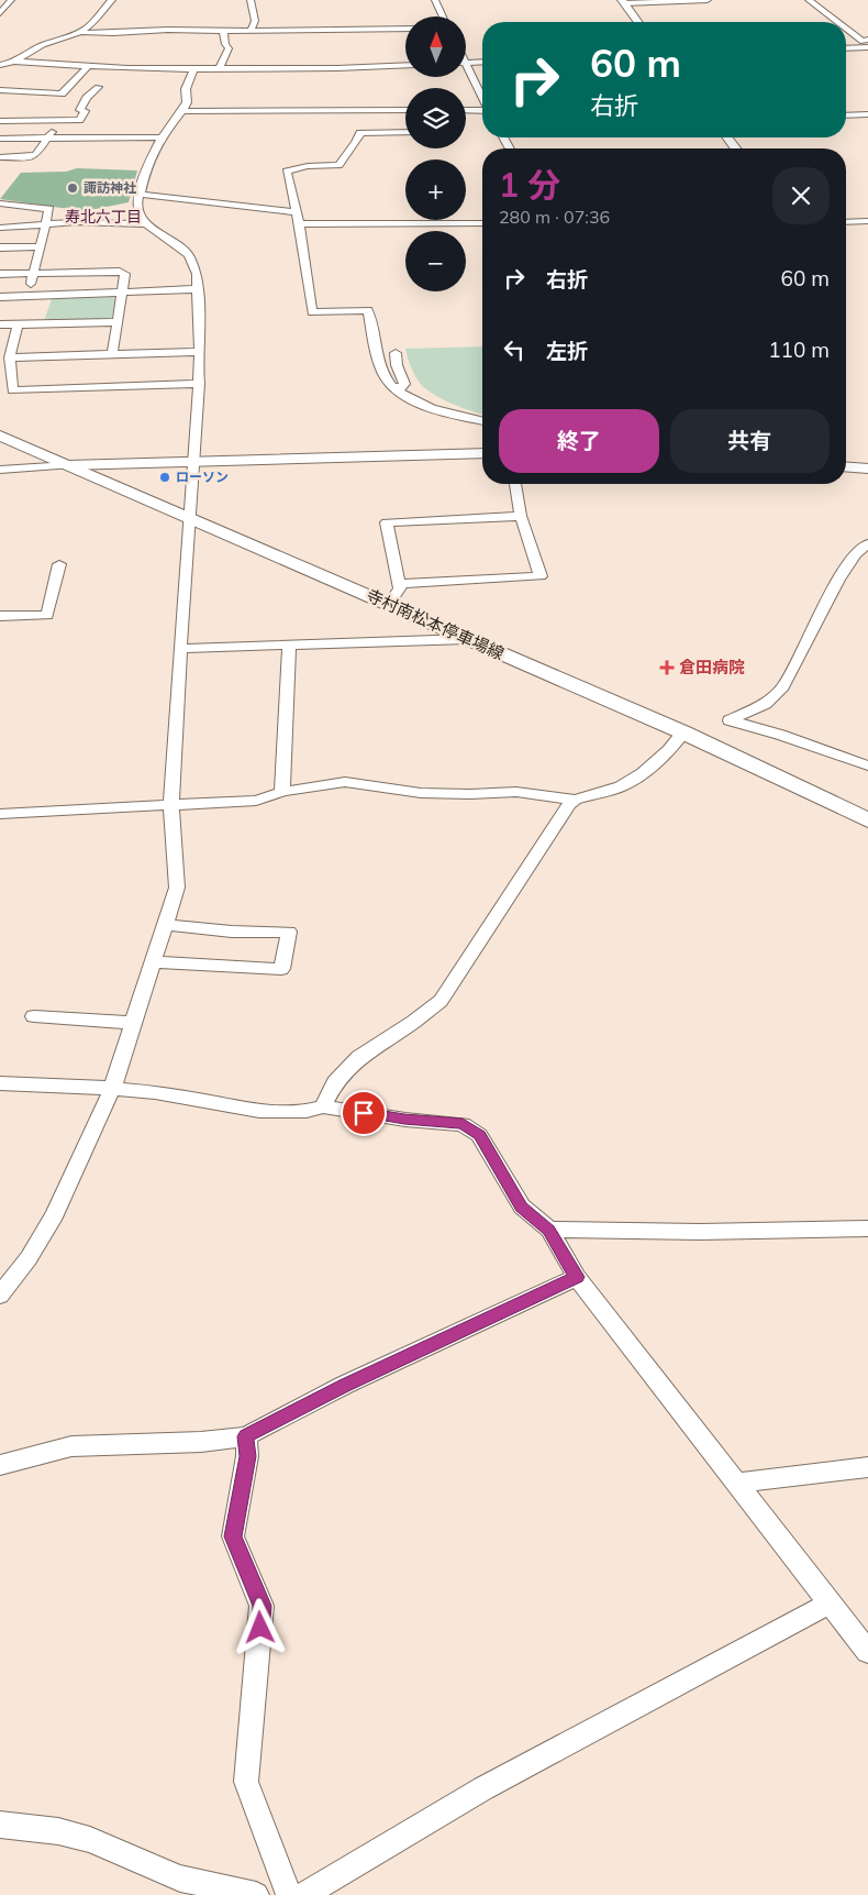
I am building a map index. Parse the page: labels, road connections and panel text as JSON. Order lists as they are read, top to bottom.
{
  "streets": {
    "main road": ["寺村南松本停車場線"]
  },
  "districts": ["寿北六丁目"],
  "places": {
    "other": ["諏訪神社", "ローソン"],
    "health": ["倉田病院"]
  },
  "north": "top",
  "page": {
    "map_buttons": ["+", "−"],
    "turn": ["60 m", "右折"],
    "heading": ["1 分", "280 m · 07:36"],
    "list": [
      {
        "name": "右折",
        "value": "60 m"
      },
      {
        "name": "左折",
        "value": "110 m"
      }
    ],
    "buttons": ["終了", "共有"]
  }
}
